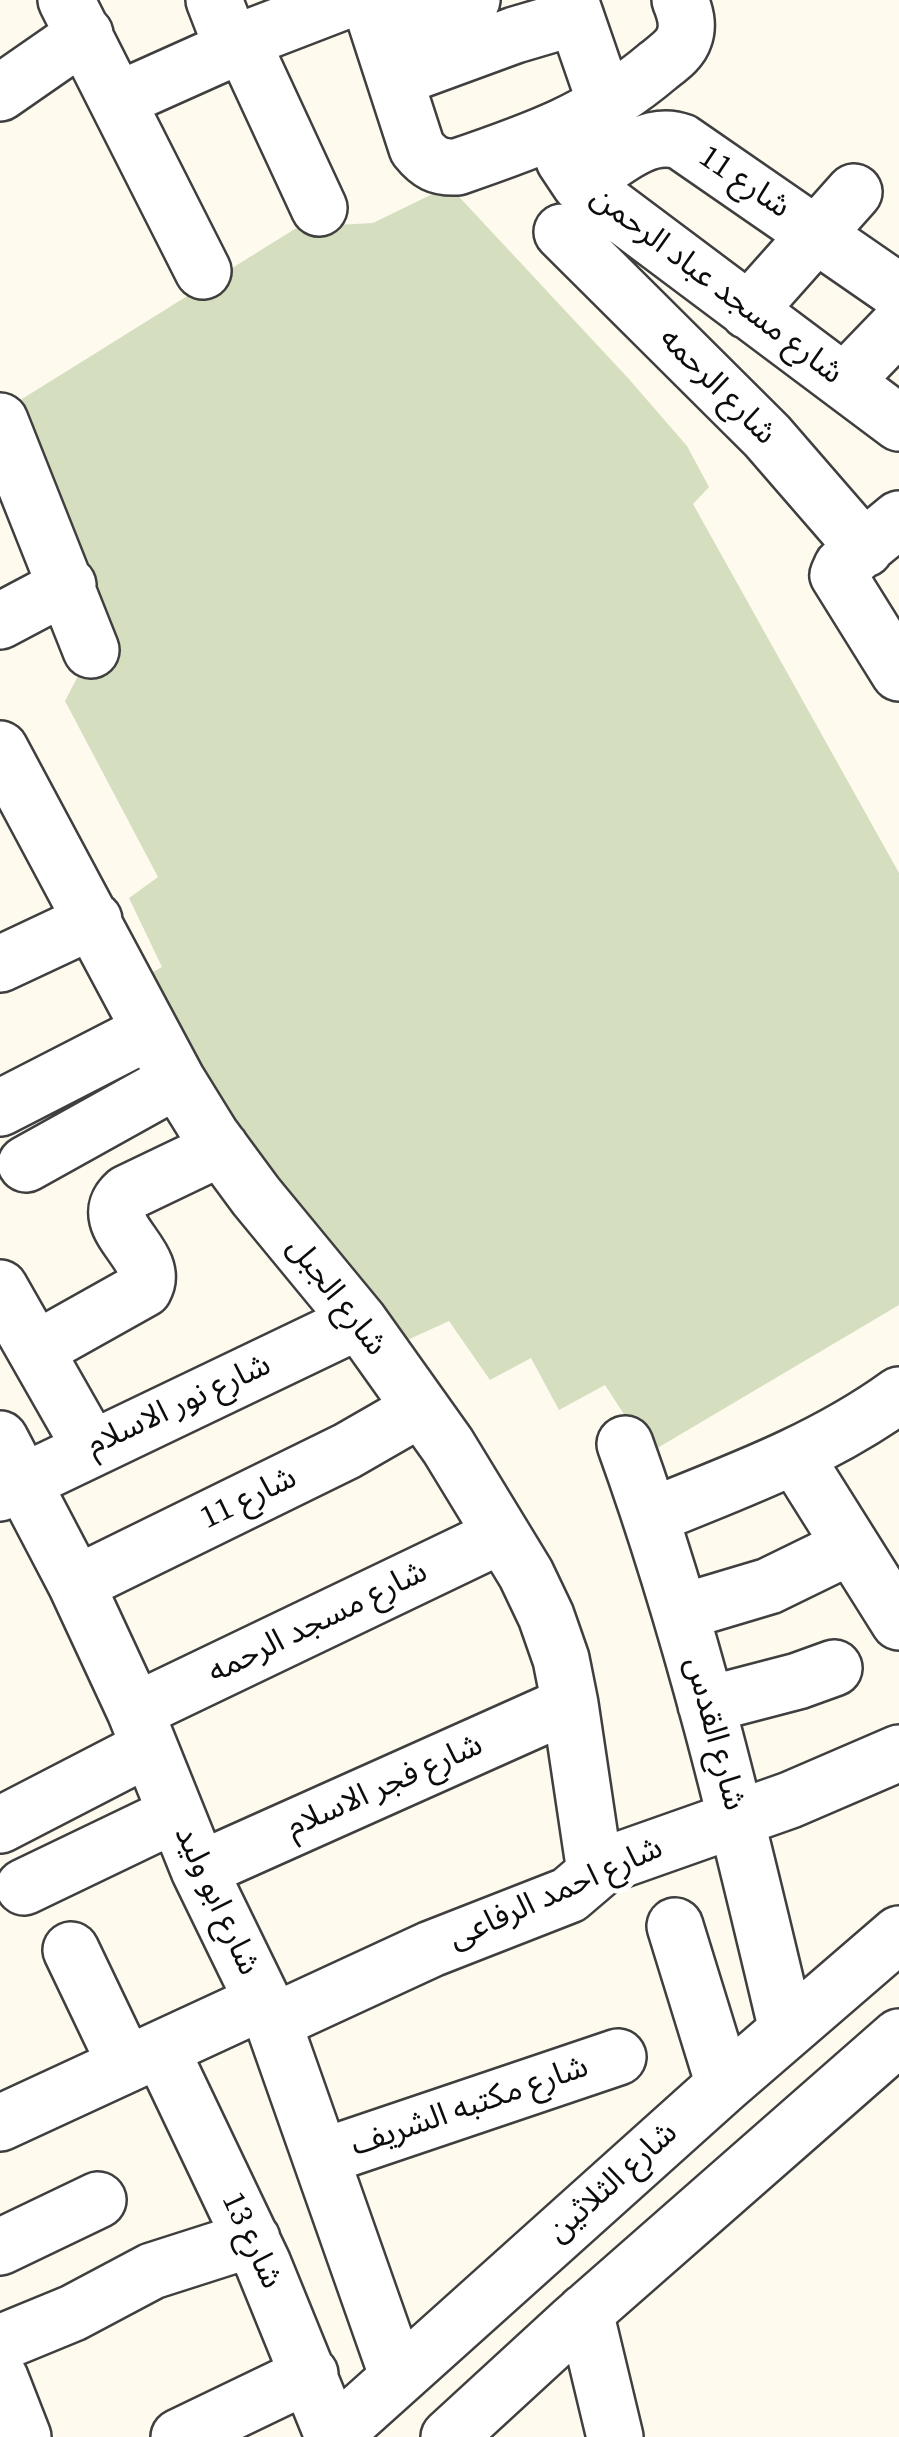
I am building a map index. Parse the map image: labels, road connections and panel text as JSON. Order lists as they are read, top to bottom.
{
  "streets": {
    "street": [
      "شارع 11",
      "شارع مسجد عباد الرحمن",
      "شارع الرحمه",
      "شارع الجبل",
      "شارع نور الاسلام",
      "شارع مسجد الرحمه",
      "شارع القدس",
      "شارع فجر الاسلام",
      "شارع احمد الرفاعى",
      "شارع ابو وليد",
      "شارع مكتبه الشريف",
      "شارع الثلاثين",
      "شارع 13"
    ]
  },
  "crossings": [
    ["شارع 11", "شارع مسجد عباد الرحمن"],
    ["شارع 11", "شارع الرحمه"],
    ["شارع 11", "شارع الجبل"],
    ["شارع 11", "شارع ابو وليد"],
    ["شارع مسجد عباد الرحمن", "شارع الرحمه"],
    ["شارع الجبل", "شارع نور الاسلام"],
    ["شارع الجبل", "شارع مسجد الرحمه"],
    ["شارع الجبل", "شارع فجر الاسلام"],
    ["شارع الجبل", "شارع احمد الرفاعى"],
    ["شارع نور الاسلام", "شارع ابو وليد"],
    ["شارع مسجد الرحمه", "شارع ابو وليد"],
    ["شارع القدس", "شارع احمد الرفاعى"],
    ["شارع القدس", "شارع الثلاثين"],
    ["شارع فجر الاسلام", "شارع ابو وليد"],
    ["شارع احمد الرفاعى", "شارع ابو وليد"],
    ["شارع احمد الرفاعى", "شارع 13"],
    ["شارع ابو وليد", "شارع مكتبه الشريف"],
    ["شارع ابو وليد", "شارع الثلاثين"],
    ["شارع الثلاثين", "شارع 13"]
  ]
}
